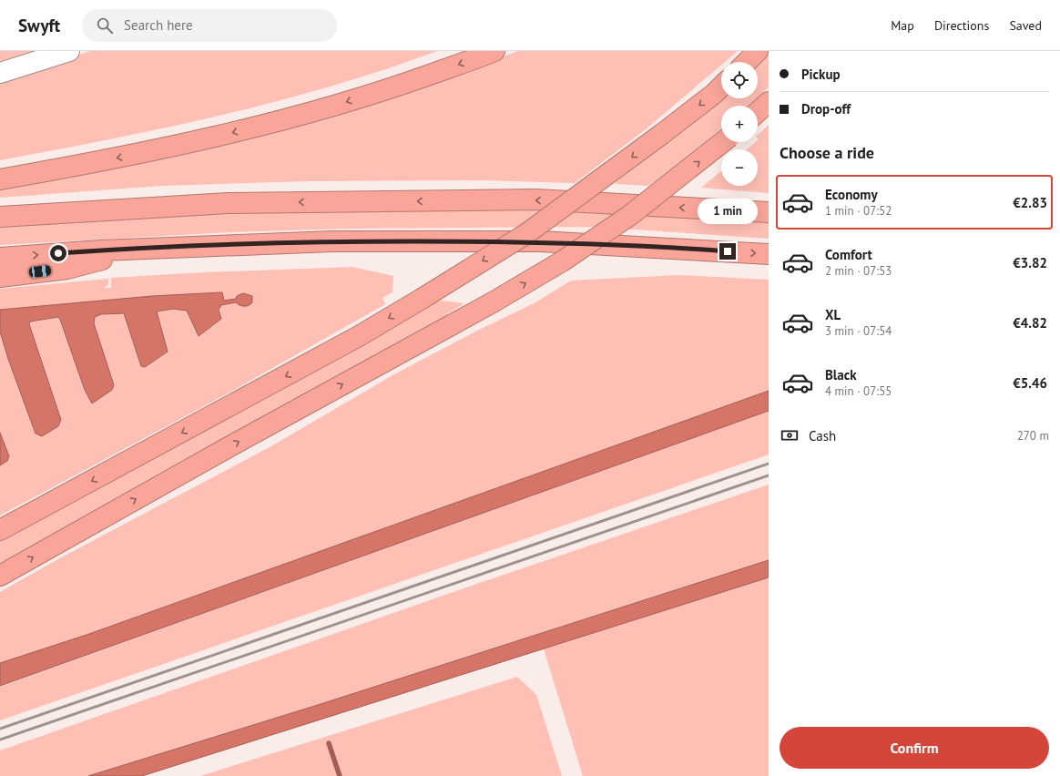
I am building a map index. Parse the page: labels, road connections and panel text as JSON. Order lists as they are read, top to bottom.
{
  "page": {
    "header": "Swyft",
    "search": "Search here",
    "nav": ["Map", "Directions", "Saved"],
    "banner": ["Pickup", "Drop-off"],
    "map_buttons": ["+", "−"],
    "heading": "Choose a ride",
    "list": [
      {
        "name": "Economy",
        "note": "1 min · 07:52",
        "value": "€2.83"
      },
      {
        "name": "Comfort",
        "note": "2 min · 07:53",
        "value": "€3.82"
      },
      {
        "name": "XL",
        "note": "3 min · 07:54",
        "value": "€4.82"
      },
      {
        "name": "Black",
        "note": "4 min · 07:55",
        "value": "€5.46"
      }
    ],
    "bubble": "1 min",
    "pay": ["Cash", "270 m"],
    "buttons": "Confirm"
  }
}
